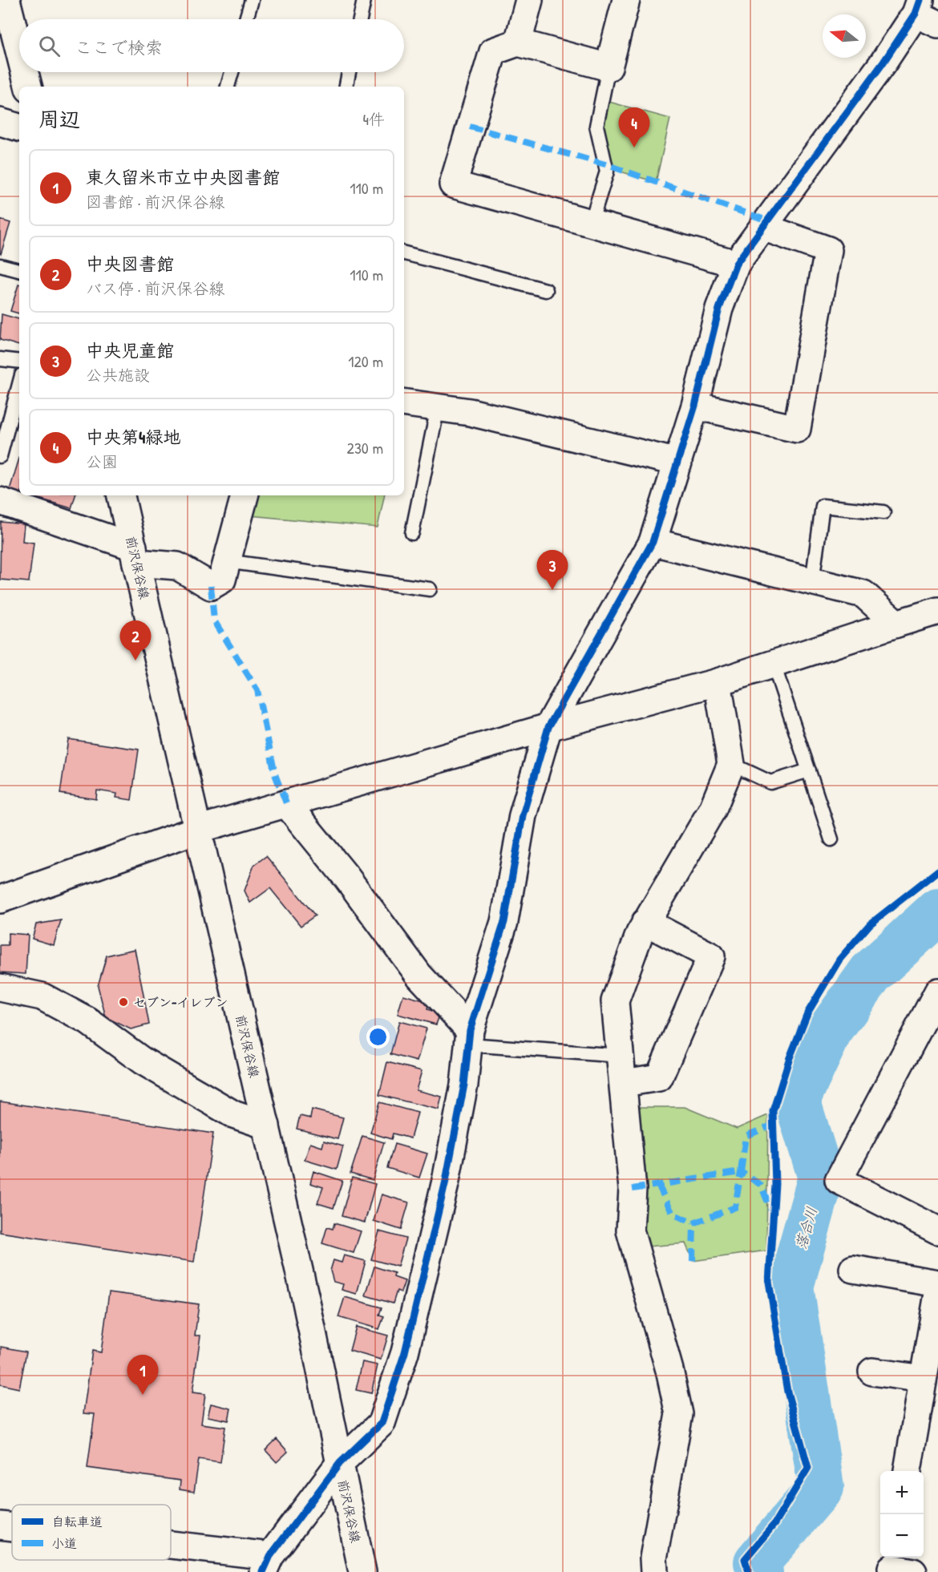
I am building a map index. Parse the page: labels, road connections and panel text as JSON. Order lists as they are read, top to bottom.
{
  "streets": {
    "street": ["前沢保谷線"]
  },
  "water": ["落合川"],
  "places": ["セブン-イレブン"],
  "legend": ["自転車道", "小道"],
  "north": "left",
  "page": {
    "search": "ここで検索",
    "heading": ["周辺", "4件"],
    "pins": [
      "4",
      "3",
      "2",
      "1"
    ],
    "list": [
      {
        "mark": "1",
        "name": "東久留米市立中央図書館",
        "note": "図書館 · 前沢保谷線",
        "value": "110 m"
      },
      {
        "mark": "2",
        "name": "中央図書館",
        "note": "バス停 · 前沢保谷線",
        "value": "110 m"
      },
      {
        "mark": "3",
        "name": "中央児童館",
        "note": "公共施設",
        "value": "120 m"
      },
      {
        "mark": "4",
        "name": "中央第4緑地",
        "note": "公園",
        "value": "230 m"
      }
    ],
    "map_buttons": ["+", "−"]
  }
}
